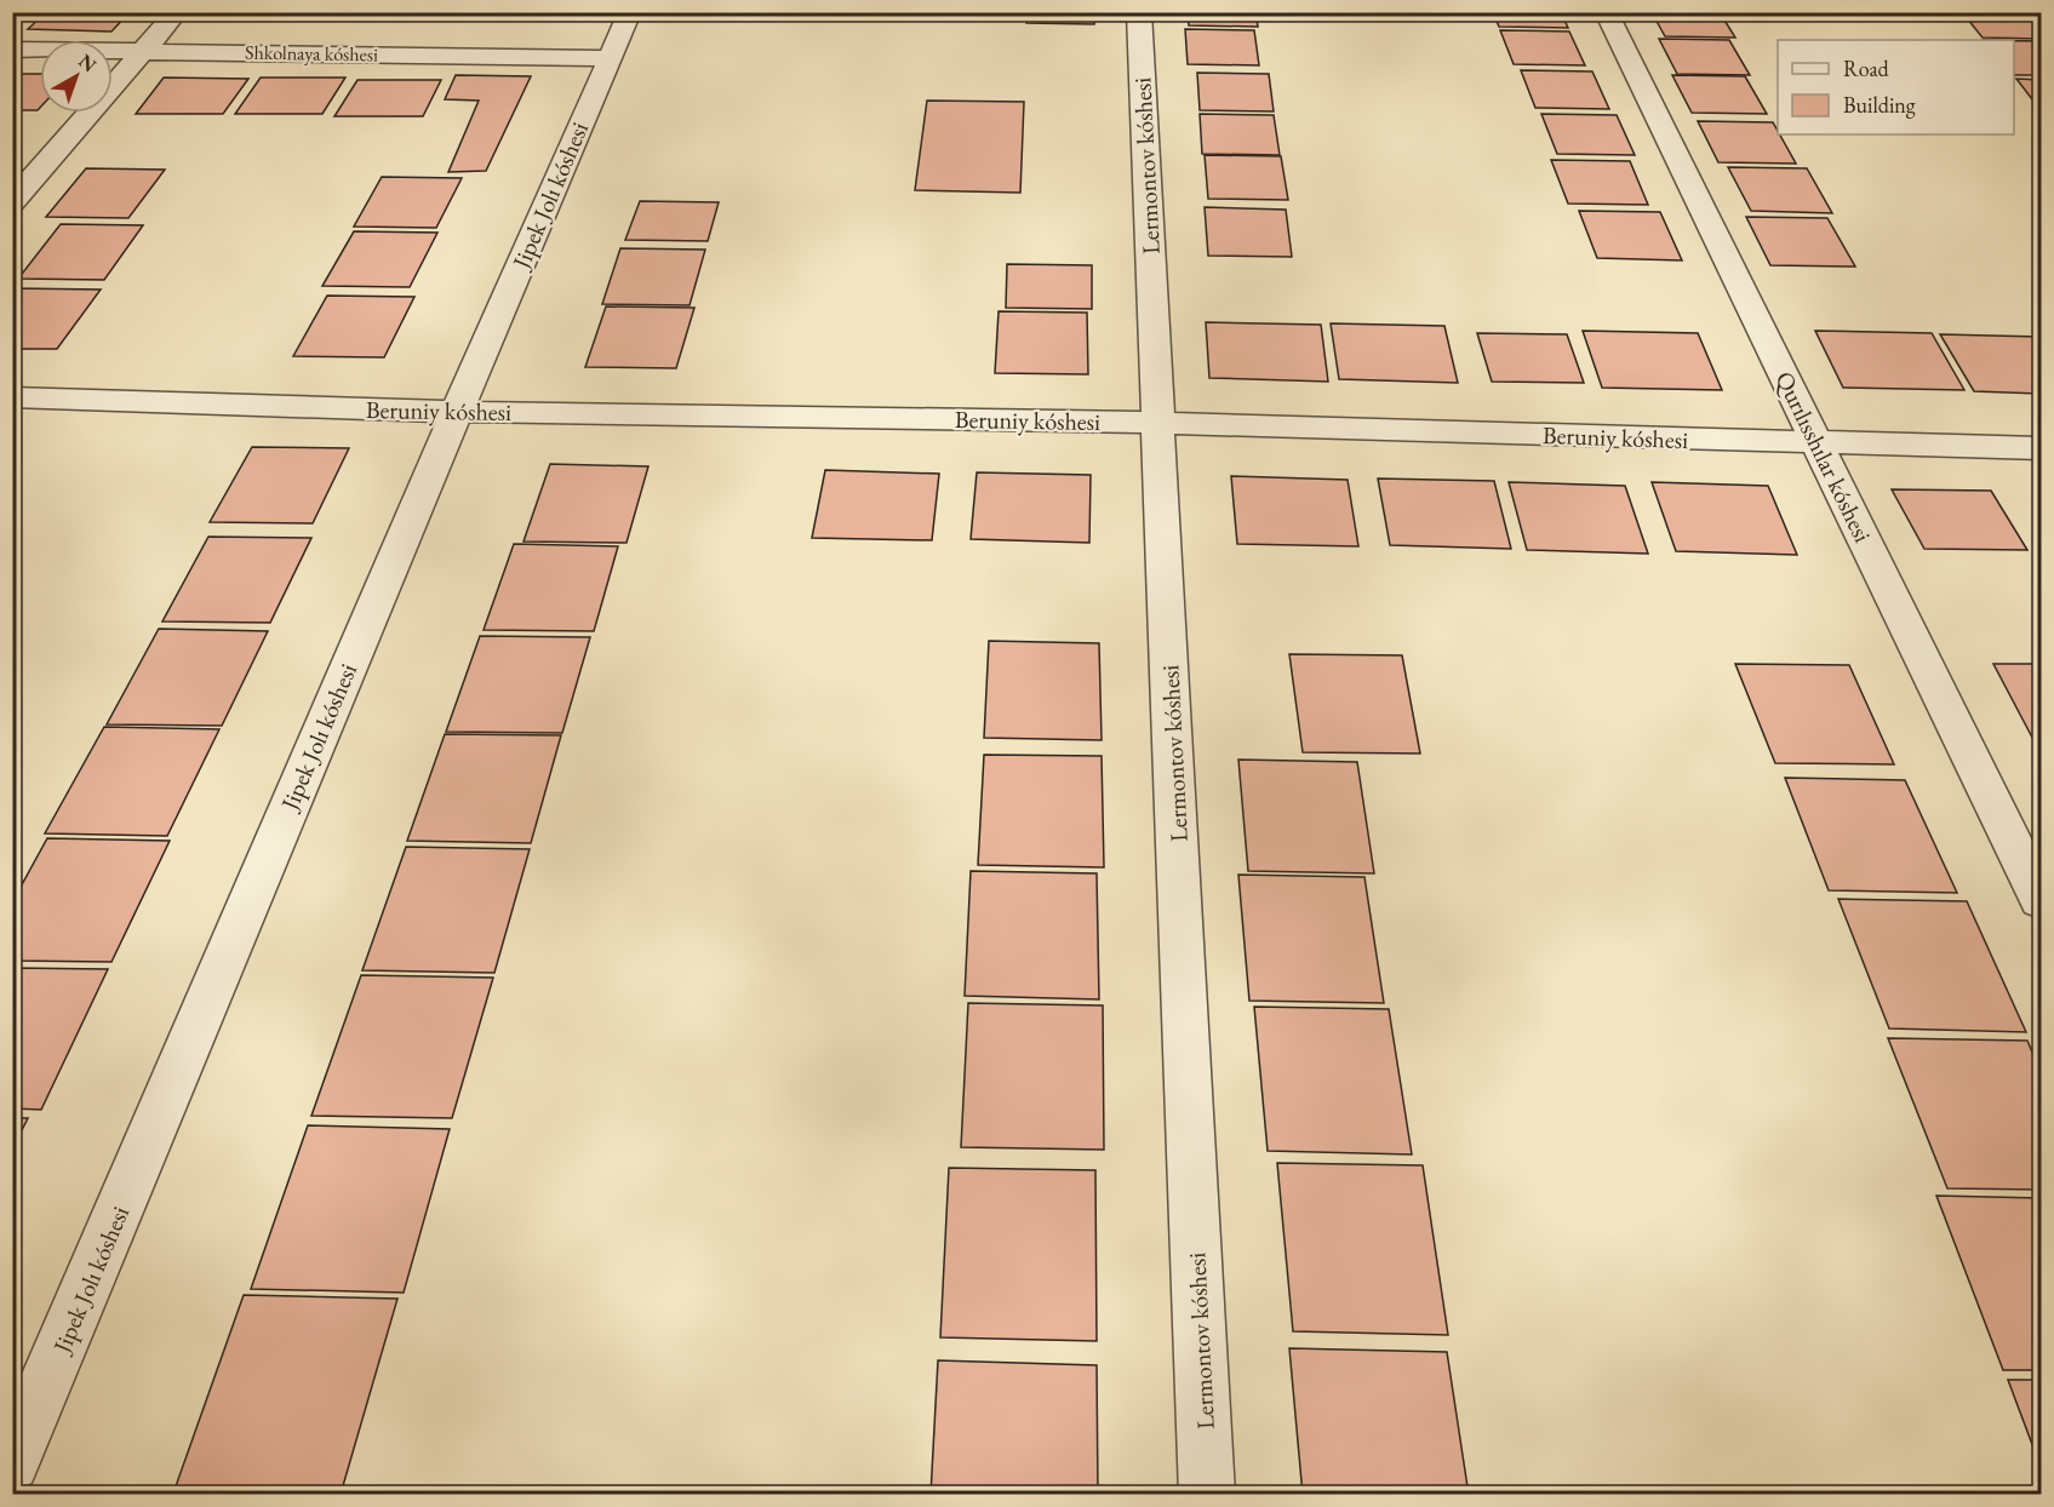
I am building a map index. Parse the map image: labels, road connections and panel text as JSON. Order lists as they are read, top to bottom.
{
  "streets": {
    "street": [
      "Shkolnaya kóshesi",
      "Lermontov kóshesi",
      "Jipek Jolı kóshesi",
      "Beruniy kóshesi",
      "Qurılısshılar kóshesi"
    ]
  },
  "crossings": [
    ["Shkolnaya kóshesi", "Jipek Jolı kóshesi"],
    ["Lermontov kóshesi", "Beruniy kóshesi"],
    ["Jipek Jolı kóshesi", "Beruniy kóshesi"],
    ["Beruniy kóshesi", "Qurılısshılar kóshesi"]
  ],
  "legend": ["Road", "Building"],
  "north": "top right"
}
